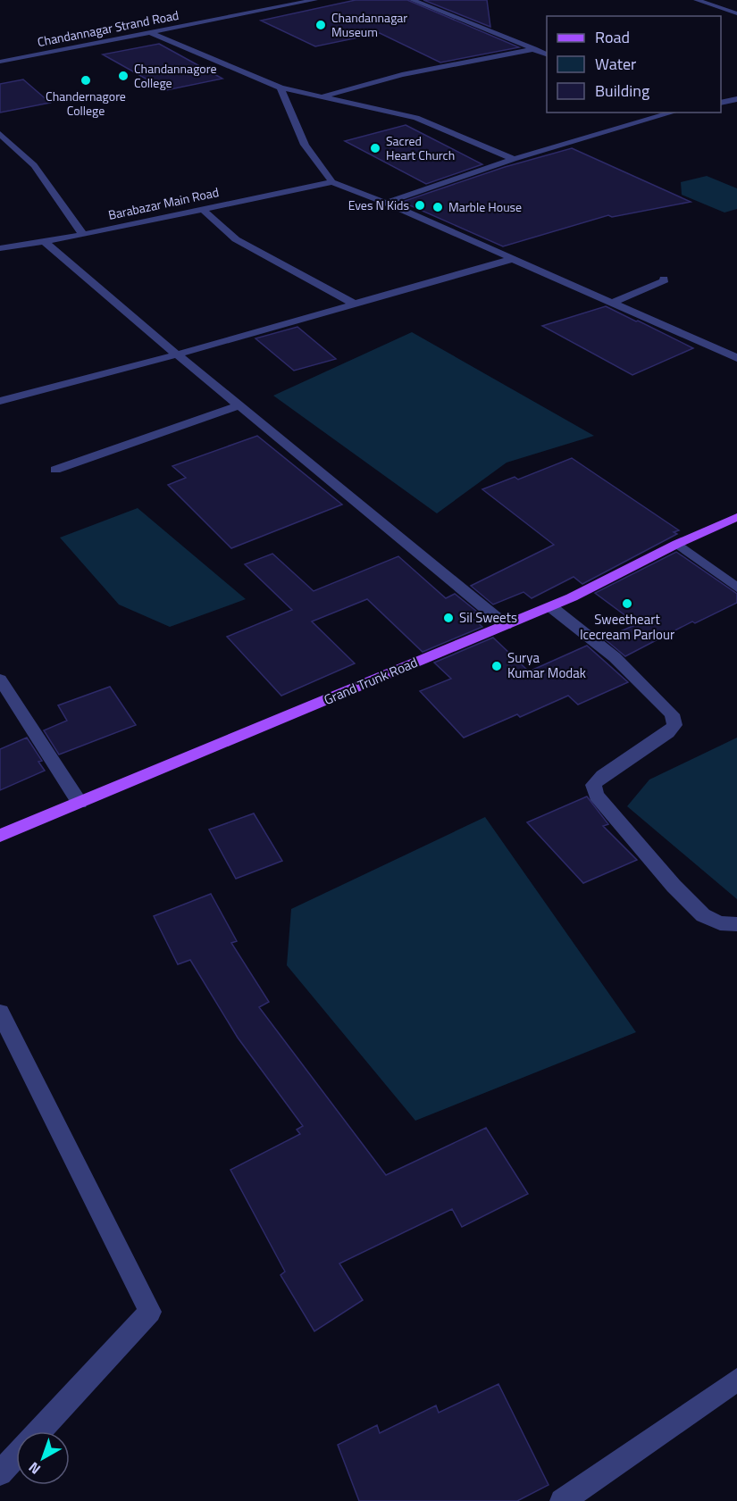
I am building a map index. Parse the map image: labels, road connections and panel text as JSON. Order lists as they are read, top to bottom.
{
  "streets": {
    "main road": ["Grand Trunk Road"],
    "street": ["Chandannagar Strand Road", "Barabazar Main Road"]
  },
  "places": [
    "Chandannagar Museum",
    "Chandannagore College",
    "Chandernagore College",
    "Sacred Heart Church",
    "Eves N Kids",
    "Marble House",
    "Sweetheart Icecream Parlour",
    "Sil Sweets",
    "Surya Kumar Modak"
  ],
  "legend": ["Road", "Water", "Building"],
  "north": "bottom left"
}
